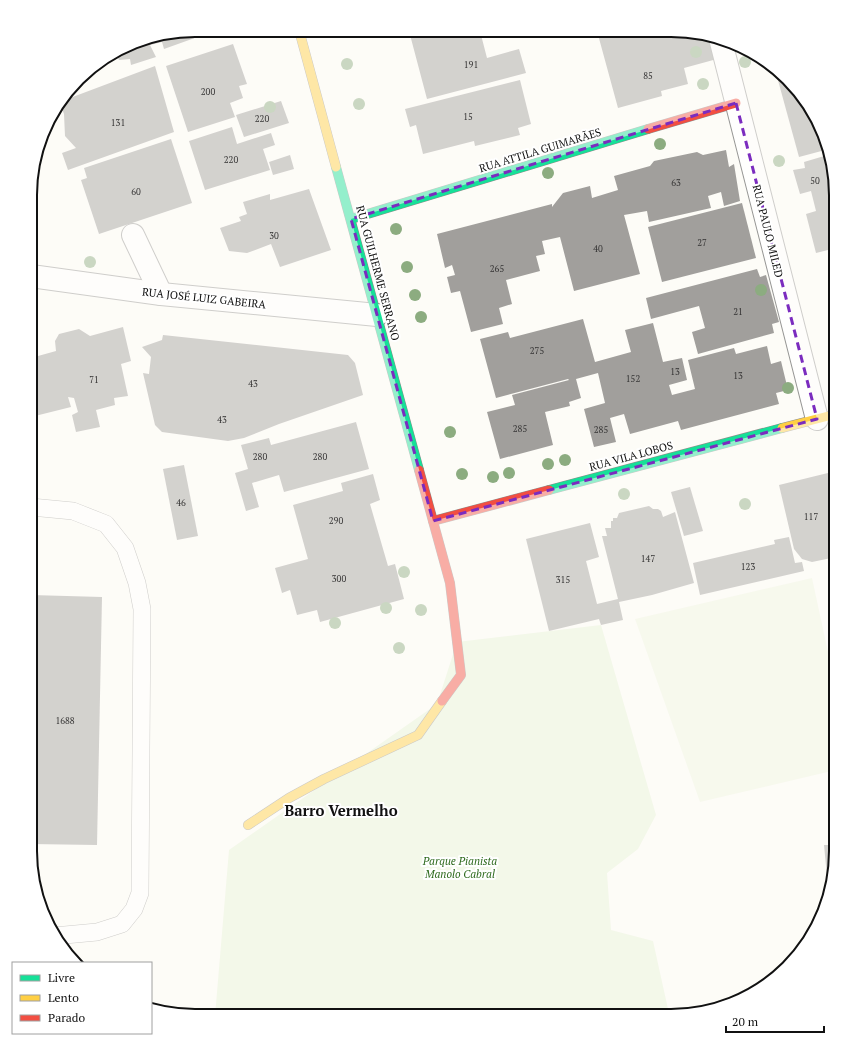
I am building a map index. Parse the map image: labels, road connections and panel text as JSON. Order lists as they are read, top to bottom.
{
  "streets": {
    "street": [
      "RUA ATTILA GUIMARÃES",
      "RUA PAULO MILED",
      "RUA GUILHERME SERRANO",
      "RUA JOSÉ LUIZ GABEIRA",
      "RUA VILA LOBOS"
    ]
  },
  "crossings": [
    ["RUA ATTILA GUIMARÃES", "RUA PAULO MILED"],
    ["RUA ATTILA GUIMARÃES", "RUA GUILHERME SERRANO"],
    ["RUA PAULO MILED", "RUA VILA LOBOS"],
    ["RUA GUILHERME SERRANO", "RUA JOSÉ LUIZ GABEIRA"],
    ["RUA GUILHERME SERRANO", "RUA VILA LOBOS"]
  ],
  "districts": ["Barro Vermelho"],
  "parks": ["Parque Pianista Manolo Cabral"],
  "house_numbers": [
    "191",
    "85",
    "200",
    "15",
    "220",
    "131",
    "220",
    "50",
    "63",
    "60",
    "30",
    "27",
    "40",
    "265",
    "21",
    "275",
    "13",
    "13",
    "152",
    "71",
    "43",
    "43",
    "285",
    "285",
    "280",
    "280",
    "46",
    "117",
    "290",
    "147",
    "123",
    "300",
    "315",
    "1688"
  ],
  "legend": ["Livre", "Lento", "Parado"],
  "scale_bar": "20 m"
}
